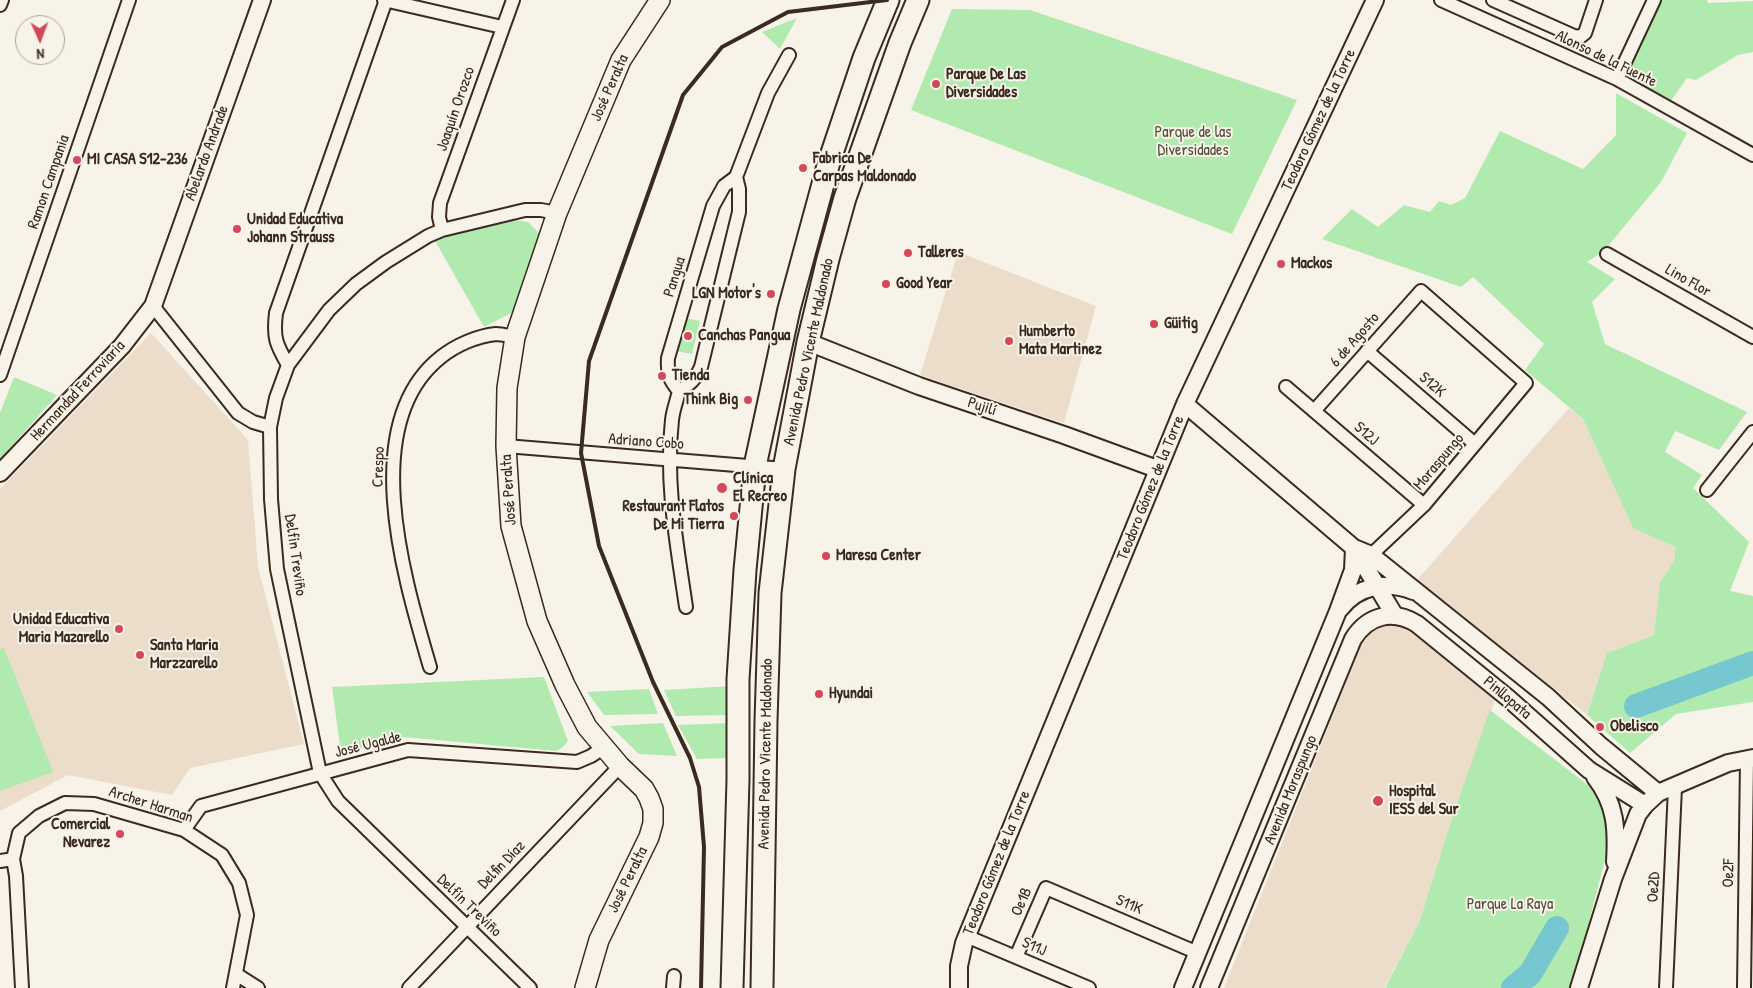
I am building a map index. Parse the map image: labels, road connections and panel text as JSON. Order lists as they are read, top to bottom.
{
  "streets": {
    "main road": ["José Peralta", "Avenida Pedro Vicente Maldonado"],
    "street": [
      "Alonso de la Fuente",
      "Joaquín Orozco",
      "Teodoro Gómez de la Torre",
      "Abelardo Andrade",
      "Ramon Campania",
      "Pangua",
      "Lino Flor",
      "6 de Agosto",
      "S12K",
      "Hermandad Ferroviaria",
      "Pujilí",
      "S12J",
      "Adriano Cobo",
      "Moraspungo",
      "Crespo",
      "Delfín Treviño",
      "Pinllopata",
      "José Ugalde",
      "Avenida Moraspungo",
      "Archer Harman",
      "Delfin Díaz",
      "Oe2F",
      "Oe2D",
      "Oe1B",
      "S11K",
      "S11J"
    ]
  },
  "crossings": [
    ["José Peralta", "Adriano Cobo"],
    ["José Peralta", "Crespo"],
    ["José Peralta", "Delfín Treviño"],
    ["José Peralta", "José Ugalde"],
    ["José Peralta", "Delfin Díaz"],
    ["Joaquín Orozco", "Delfín Treviño"],
    ["Teodoro Gómez de la Torre", "Pujilí"],
    ["Teodoro Gómez de la Torre", "Pinllopata"],
    ["Teodoro Gómez de la Torre", "S11J"],
    ["Abelardo Andrade", "Hermandad Ferroviaria"],
    ["6 de Agosto", "S12K"],
    ["6 de Agosto", "S12J"],
    ["6 de Agosto", "Moraspungo"],
    ["Avenida Pedro Vicente Maldonado", "Pujilí"],
    ["Avenida Pedro Vicente Maldonado", "Adriano Cobo"],
    ["S12K", "Moraspungo"],
    ["S12J", "Moraspungo"],
    ["Moraspungo", "Pinllopata"],
    ["Delfín Treviño", "José Ugalde"],
    ["Delfín Treviño", "Delfin Díaz"],
    ["Pinllopata", "Avenida Moraspungo"],
    ["José Ugalde", "Archer Harman"],
    ["Avenida Moraspungo", "S11K"],
    ["Oe1B", "S11K"],
    ["Oe1B", "S11J"]
  ],
  "parks": ["Parque de las Diversidades", "Parque La Raya"],
  "places": [
    "Parque De Las Diversidades",
    "MI CASA S12-236",
    "Fabrica De Carpas Maldonado",
    "Unidad Educativa Johann Strauss",
    "Talleres",
    "Mackos",
    "Good Year",
    "LGN Motor's",
    "Güitig",
    "Canchas Pangua",
    "Humberto Mata Martinez",
    "Tienda",
    "Think Big",
    "Clínica El Recreo",
    "Restaurant Flatos De Mi Tierra",
    "Maresa Center",
    "Unidad Educativa Maria Mazarello",
    "Santa Maria Marzzarello",
    "Hyundai",
    "Obelisco",
    "Hospital IESS del Sur",
    "Comercial Nevarez"
  ],
  "north": "bottom"
}
